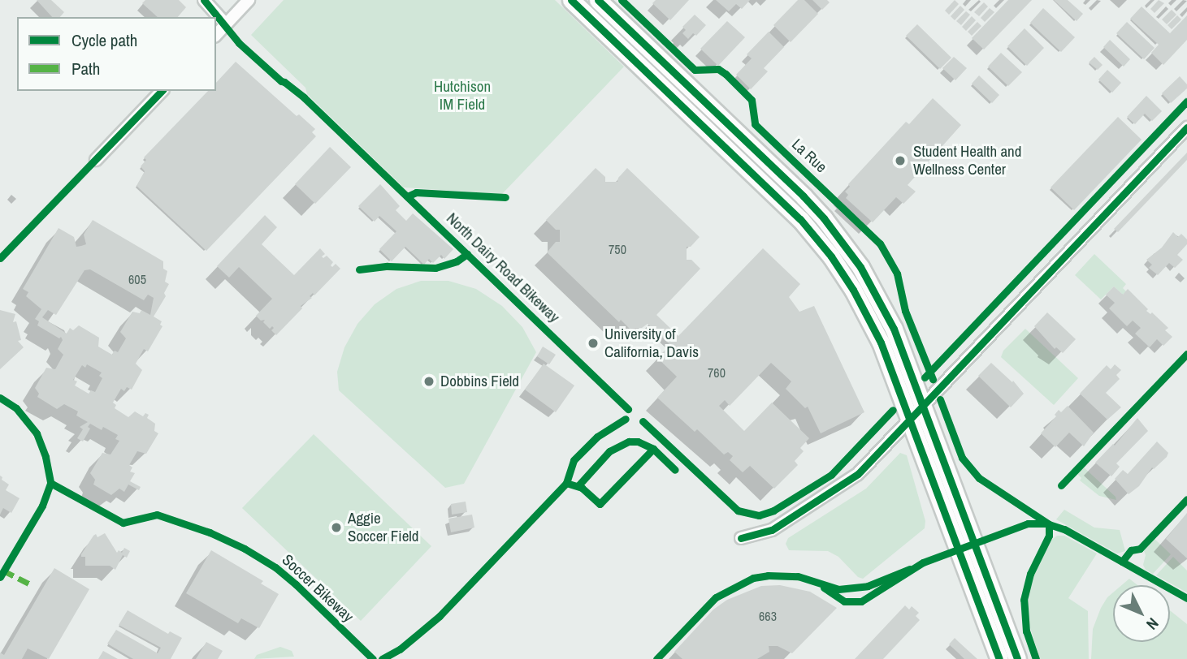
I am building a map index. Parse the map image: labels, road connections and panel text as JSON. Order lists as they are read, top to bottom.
{
  "streets": {
    "cycle path": ["La Rue", "North Dairy Road Bikeway", "Soccer Bikeway"]
  },
  "parks": ["Hutchison IM Field"],
  "places": [
    "Student Health and Wellness Center",
    "University of California, Davis",
    "Dobbins Field",
    "Aggie Soccer Field"
  ],
  "house_numbers": [
    "750",
    "605",
    "760",
    "663"
  ],
  "legend": ["Cycle path", "Path"],
  "north": "bottom right"
}
